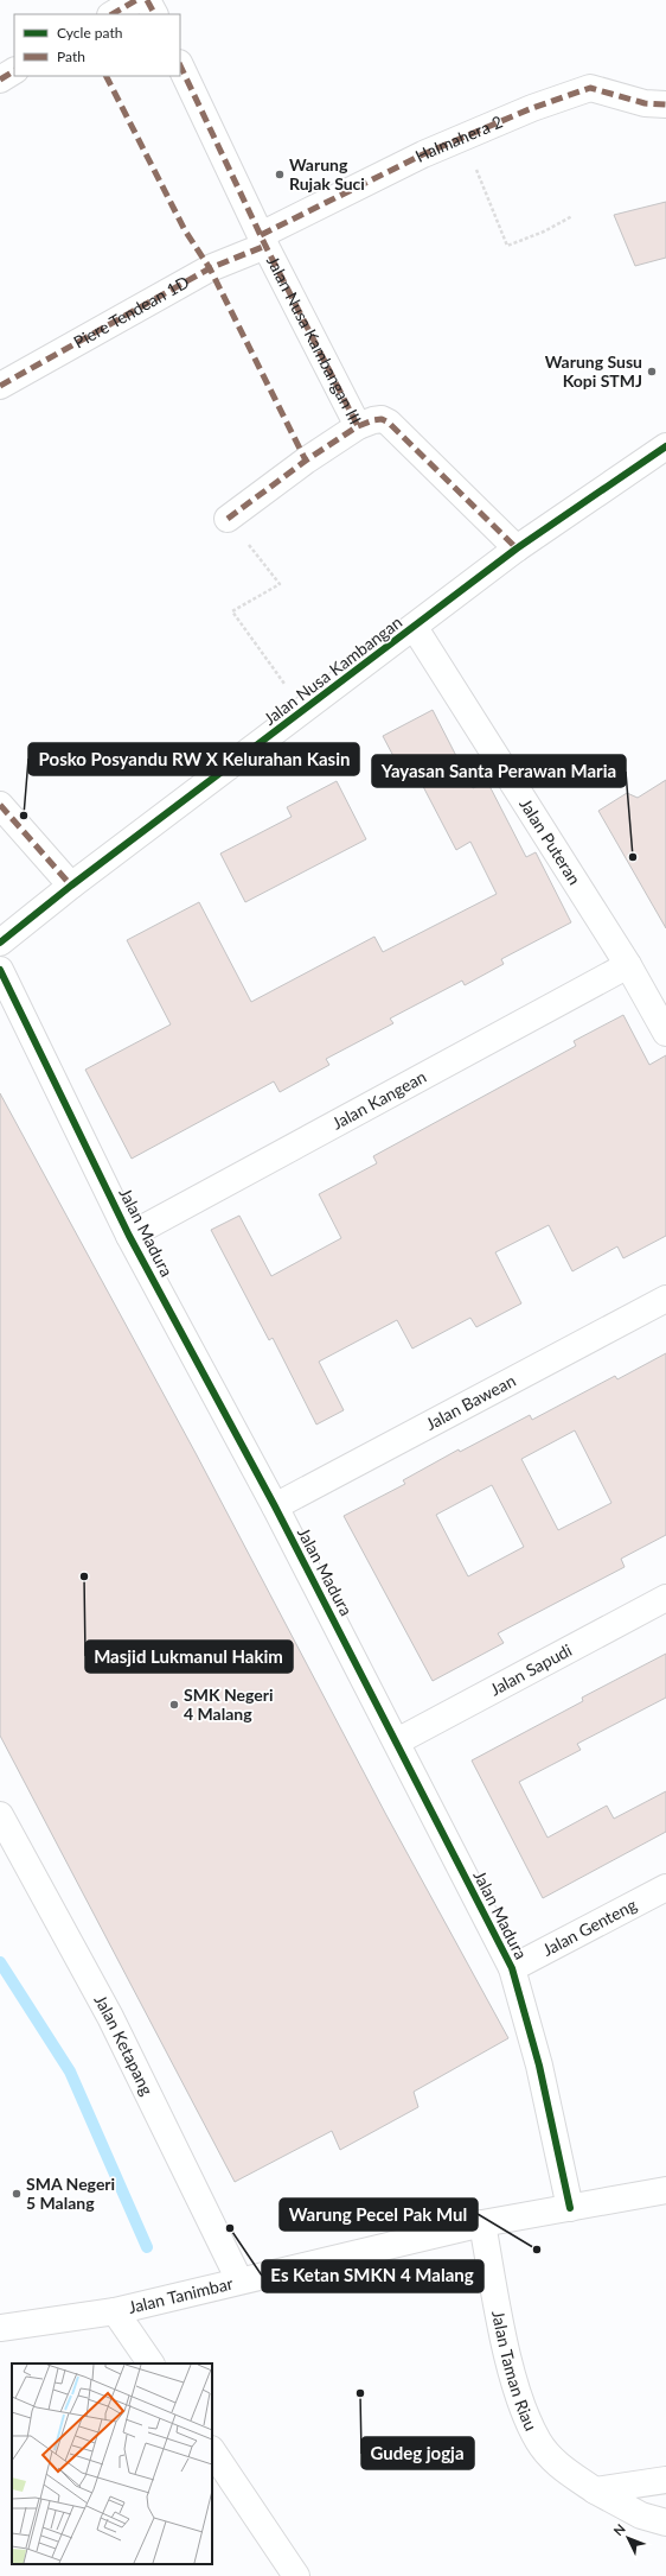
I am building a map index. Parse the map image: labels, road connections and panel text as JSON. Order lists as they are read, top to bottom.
{
  "streets": {
    "street": [
      "Halmahera 2",
      "Piere Tendean 1D",
      "Jalan Nusa Kambangan III",
      "Jalan Nusa Kambangan",
      "Jalan Puteran",
      "Jalan Kangean",
      "Jalan Madura",
      "Jalan Bawean",
      "Jalan Sapudi",
      "Jalan Genteng",
      "Jalan Ketapang",
      "Jalan Tanimbar",
      "Jalan Taman Riau"
    ]
  },
  "crossings": [
    ["Halmahera 2", "Piere Tendean 1D"],
    ["Halmahera 2", "Jalan Nusa Kambangan III"],
    ["Piere Tendean 1D", "Jalan Nusa Kambangan III"],
    ["Jalan Nusa Kambangan III", "Jalan Nusa Kambangan"],
    ["Jalan Nusa Kambangan", "Jalan Puteran"],
    ["Jalan Puteran", "Jalan Kangean"],
    ["Jalan Kangean", "Jalan Madura"],
    ["Jalan Madura", "Jalan Bawean"],
    ["Jalan Madura", "Jalan Sapudi"],
    ["Jalan Madura", "Jalan Genteng"],
    ["Jalan Madura", "Jalan Tanimbar"],
    ["Jalan Ketapang", "Jalan Tanimbar"],
    ["Jalan Tanimbar", "Jalan Taman Riau"]
  ],
  "places": [
    "Warung Rujak Suci",
    "Warung Susu Kopi STMJ",
    "Posko Posyandu RW X Kelurahan Kasin",
    "Yayasan Santa Perawan Maria",
    "Masjid Lukmanul Hakim",
    "SMK Negeri 4 Malang",
    "SMA Negeri 5 Malang",
    "Es Ketan SMKN 4 Malang",
    "Warung Pecel Pak Mul",
    "Gudeg jogja"
  ],
  "legend": ["Cycle path", "Path"],
  "north": "top left"
}
